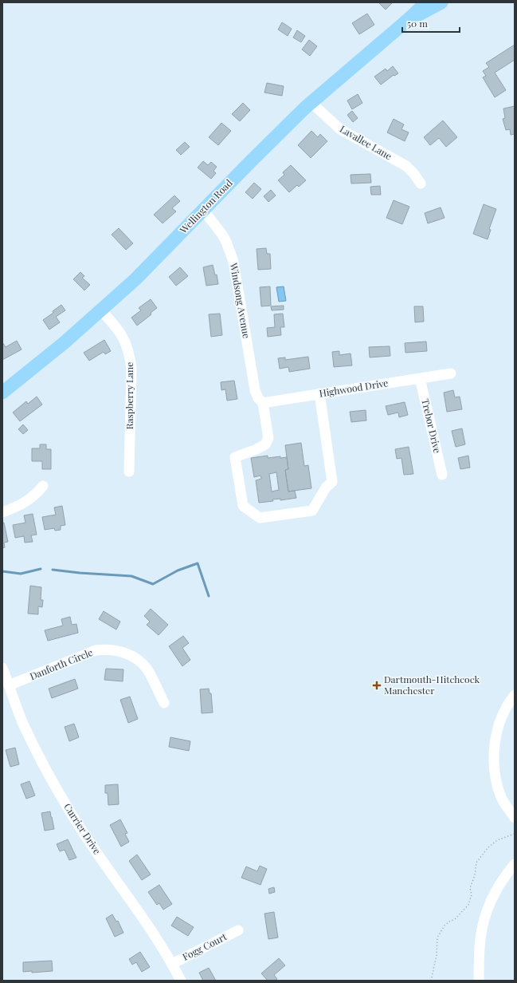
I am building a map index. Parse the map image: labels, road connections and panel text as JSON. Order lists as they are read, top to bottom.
{
  "streets": {
    "main road": ["Wellington Road"],
    "street": [
      "Lavallee Lane",
      "Windsong Avenue",
      "Highwood Drive",
      "Raspberry Lane",
      "Trebor Drive",
      "Danforth Circle",
      "Currier Drive",
      "Fogg Court"
    ]
  },
  "crossings": [
    ["Lavallee Lane", "Wellington Road"],
    ["Wellington Road", "Windsong Avenue"],
    ["Wellington Road", "Raspberry Lane"],
    ["Windsong Avenue", "Highwood Drive"],
    ["Highwood Drive", "Trebor Drive"],
    ["Danforth Circle", "Currier Drive"],
    ["Currier Drive", "Fogg Court"]
  ],
  "places": {
    "health": ["Dartmouth-Hitchcock Manchester"]
  },
  "scale_bar": "50 m"
}
